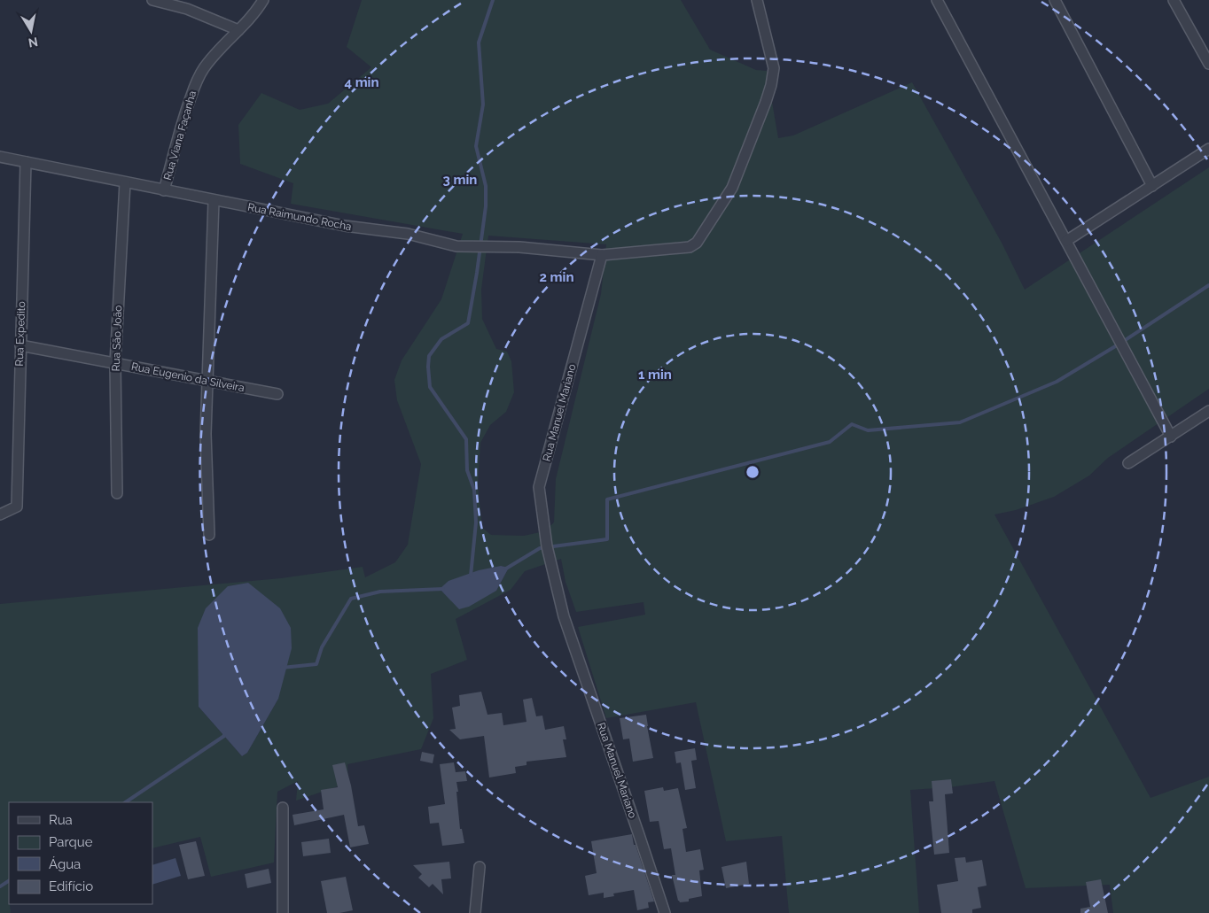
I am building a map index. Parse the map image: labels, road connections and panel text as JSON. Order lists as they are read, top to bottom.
{
  "streets": {
    "street": [
      "Rua Viana Façanha",
      "Rua Raimundo Rocha",
      "Rua Expedito",
      "Rua São João",
      "Rua Eugenio da Silveira",
      "Rua Manuel Mariano"
    ]
  },
  "crossings": [
    ["Rua Viana Façanha", "Rua Raimundo Rocha"],
    ["Rua Raimundo Rocha", "Rua Expedito"],
    ["Rua Raimundo Rocha", "Rua São João"],
    ["Rua Raimundo Rocha", "Rua Manuel Mariano"],
    ["Rua Expedito", "Rua Eugenio da Silveira"],
    ["Rua São João", "Rua Eugenio da Silveira"]
  ],
  "legend": [
    "Rua",
    "Parque",
    "Água",
    "Edifício"
  ],
  "north": "bottom",
  "rings": [
    "4 min",
    "3 min",
    "2 min",
    "1 min"
  ]
}
